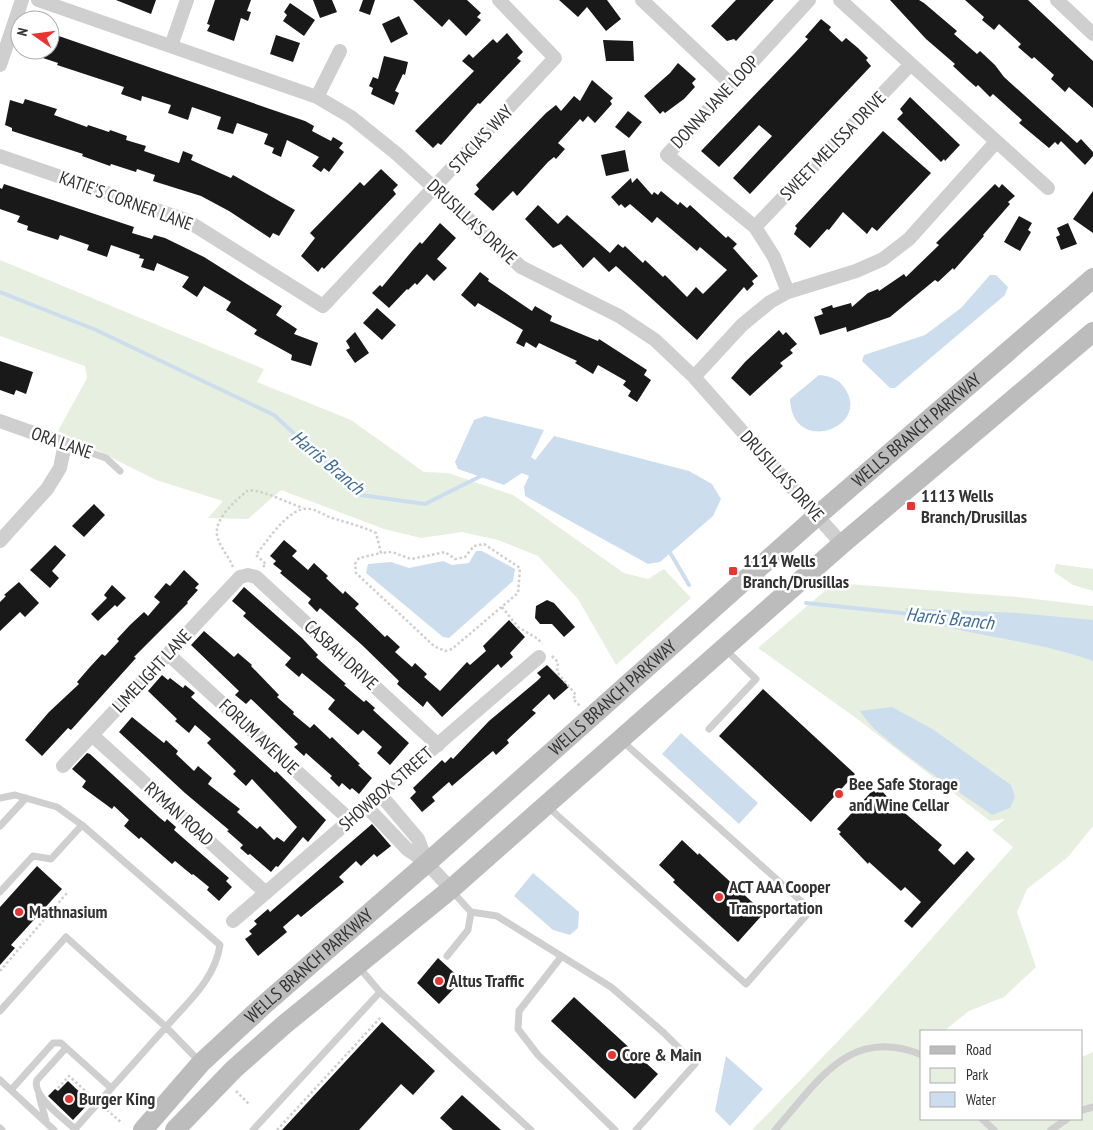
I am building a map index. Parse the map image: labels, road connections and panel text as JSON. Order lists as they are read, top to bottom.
{
  "streets": {
    "main road": ["WELLS BRANCH PARKWAY"],
    "street": [
      "DONNA JANE LOOP",
      "STACIA'S WAY",
      "SWEET MELISSA DRIVE",
      "KATIE'S CORNER LANE",
      "DRUSILLA'S DRIVE",
      "ORA LANE",
      "CASBAH DRIVE",
      "LIMELIGHT LANE",
      "FORUM AVENUE",
      "SHOWBOX STREET",
      "RYMAN ROAD"
    ]
  },
  "crossings": [
    ["DONNA JANE LOOP", "SWEET MELISSA DRIVE"],
    ["STACIA'S WAY", "KATIE'S CORNER LANE"],
    ["STACIA'S WAY", "DRUSILLA'S DRIVE"],
    ["DRUSILLA'S DRIVE", "WELLS BRANCH PARKWAY"],
    ["CASBAH DRIVE", "LIMELIGHT LANE"],
    ["CASBAH DRIVE", "SHOWBOX STREET"],
    ["LIMELIGHT LANE", "FORUM AVENUE"],
    ["LIMELIGHT LANE", "RYMAN ROAD"],
    ["FORUM AVENUE", "SHOWBOX STREET"],
    ["SHOWBOX STREET", "RYMAN ROAD"]
  ],
  "water": ["Harris Branch"],
  "places": {
    "transit": ["1113 Wells Branch/Drusillas", "1114 Wells Branch/Drusillas"],
    "other": [
      "Bee Safe Storage and Wine Cellar",
      "ACT AAA Cooper Transportation",
      "Mathnasium",
      "Altus Traffic",
      "Core & Main",
      "Burger King"
    ]
  },
  "legend": ["Road", "Park", "Water"],
  "north": "left"
}
